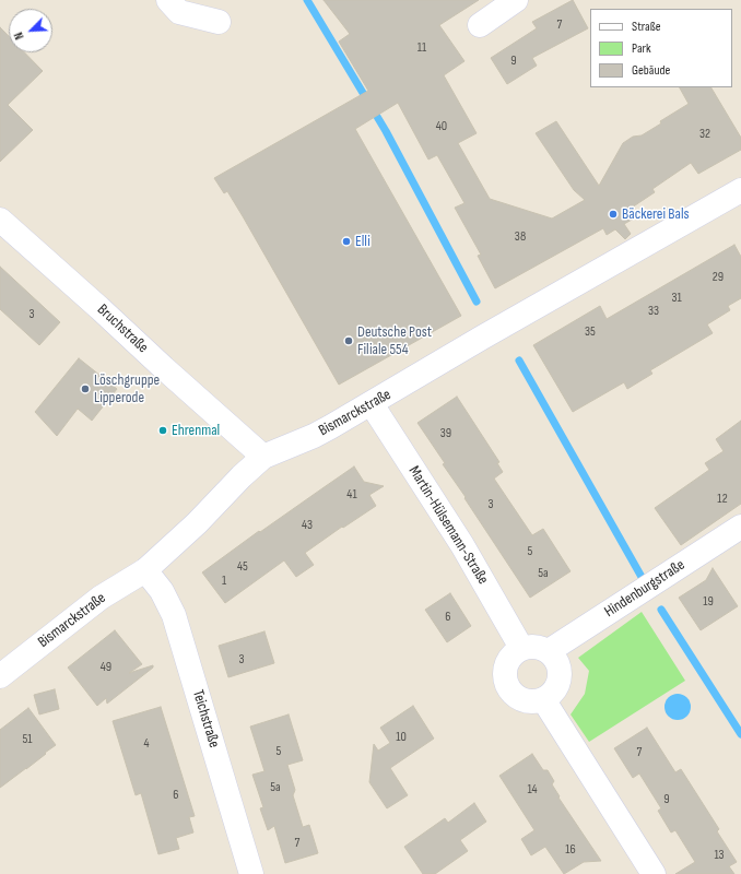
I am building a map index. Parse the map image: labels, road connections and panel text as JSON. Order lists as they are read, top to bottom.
{
  "streets": {
    "street": [
      "Bruchstraße",
      "Bismarckstraße",
      "Martin-Hülsemann-Straße",
      "Hindenburgstraße",
      "Teichstraße"
    ]
  },
  "crossings": [
    ["Bruchstraße", "Bismarckstraße"],
    ["Bismarckstraße", "Martin-Hülsemann-Straße"],
    ["Bismarckstraße", "Teichstraße"],
    ["Martin-Hülsemann-Straße", "Hindenburgstraße"]
  ],
  "places": [
    "Bäckerei Bals",
    "Elli",
    "Deutsche Post Filiale 554",
    "Löschgruppe Lipperode",
    "Ehrenmal"
  ],
  "house_numbers": [
    "7",
    "11",
    "9",
    "40",
    "32",
    "38",
    "29",
    "31",
    "33",
    "3",
    "35",
    "39",
    "41",
    "12",
    "3",
    "43",
    "5",
    "45",
    "5a",
    "1",
    "19",
    "6",
    "3",
    "49",
    "10",
    "51",
    "4",
    "5",
    "7",
    "5a",
    "14",
    "6",
    "9",
    "7",
    "16",
    "13"
  ],
  "legend": ["Straße", "Park", "Gebäude"],
  "north": "bottom left"
}
